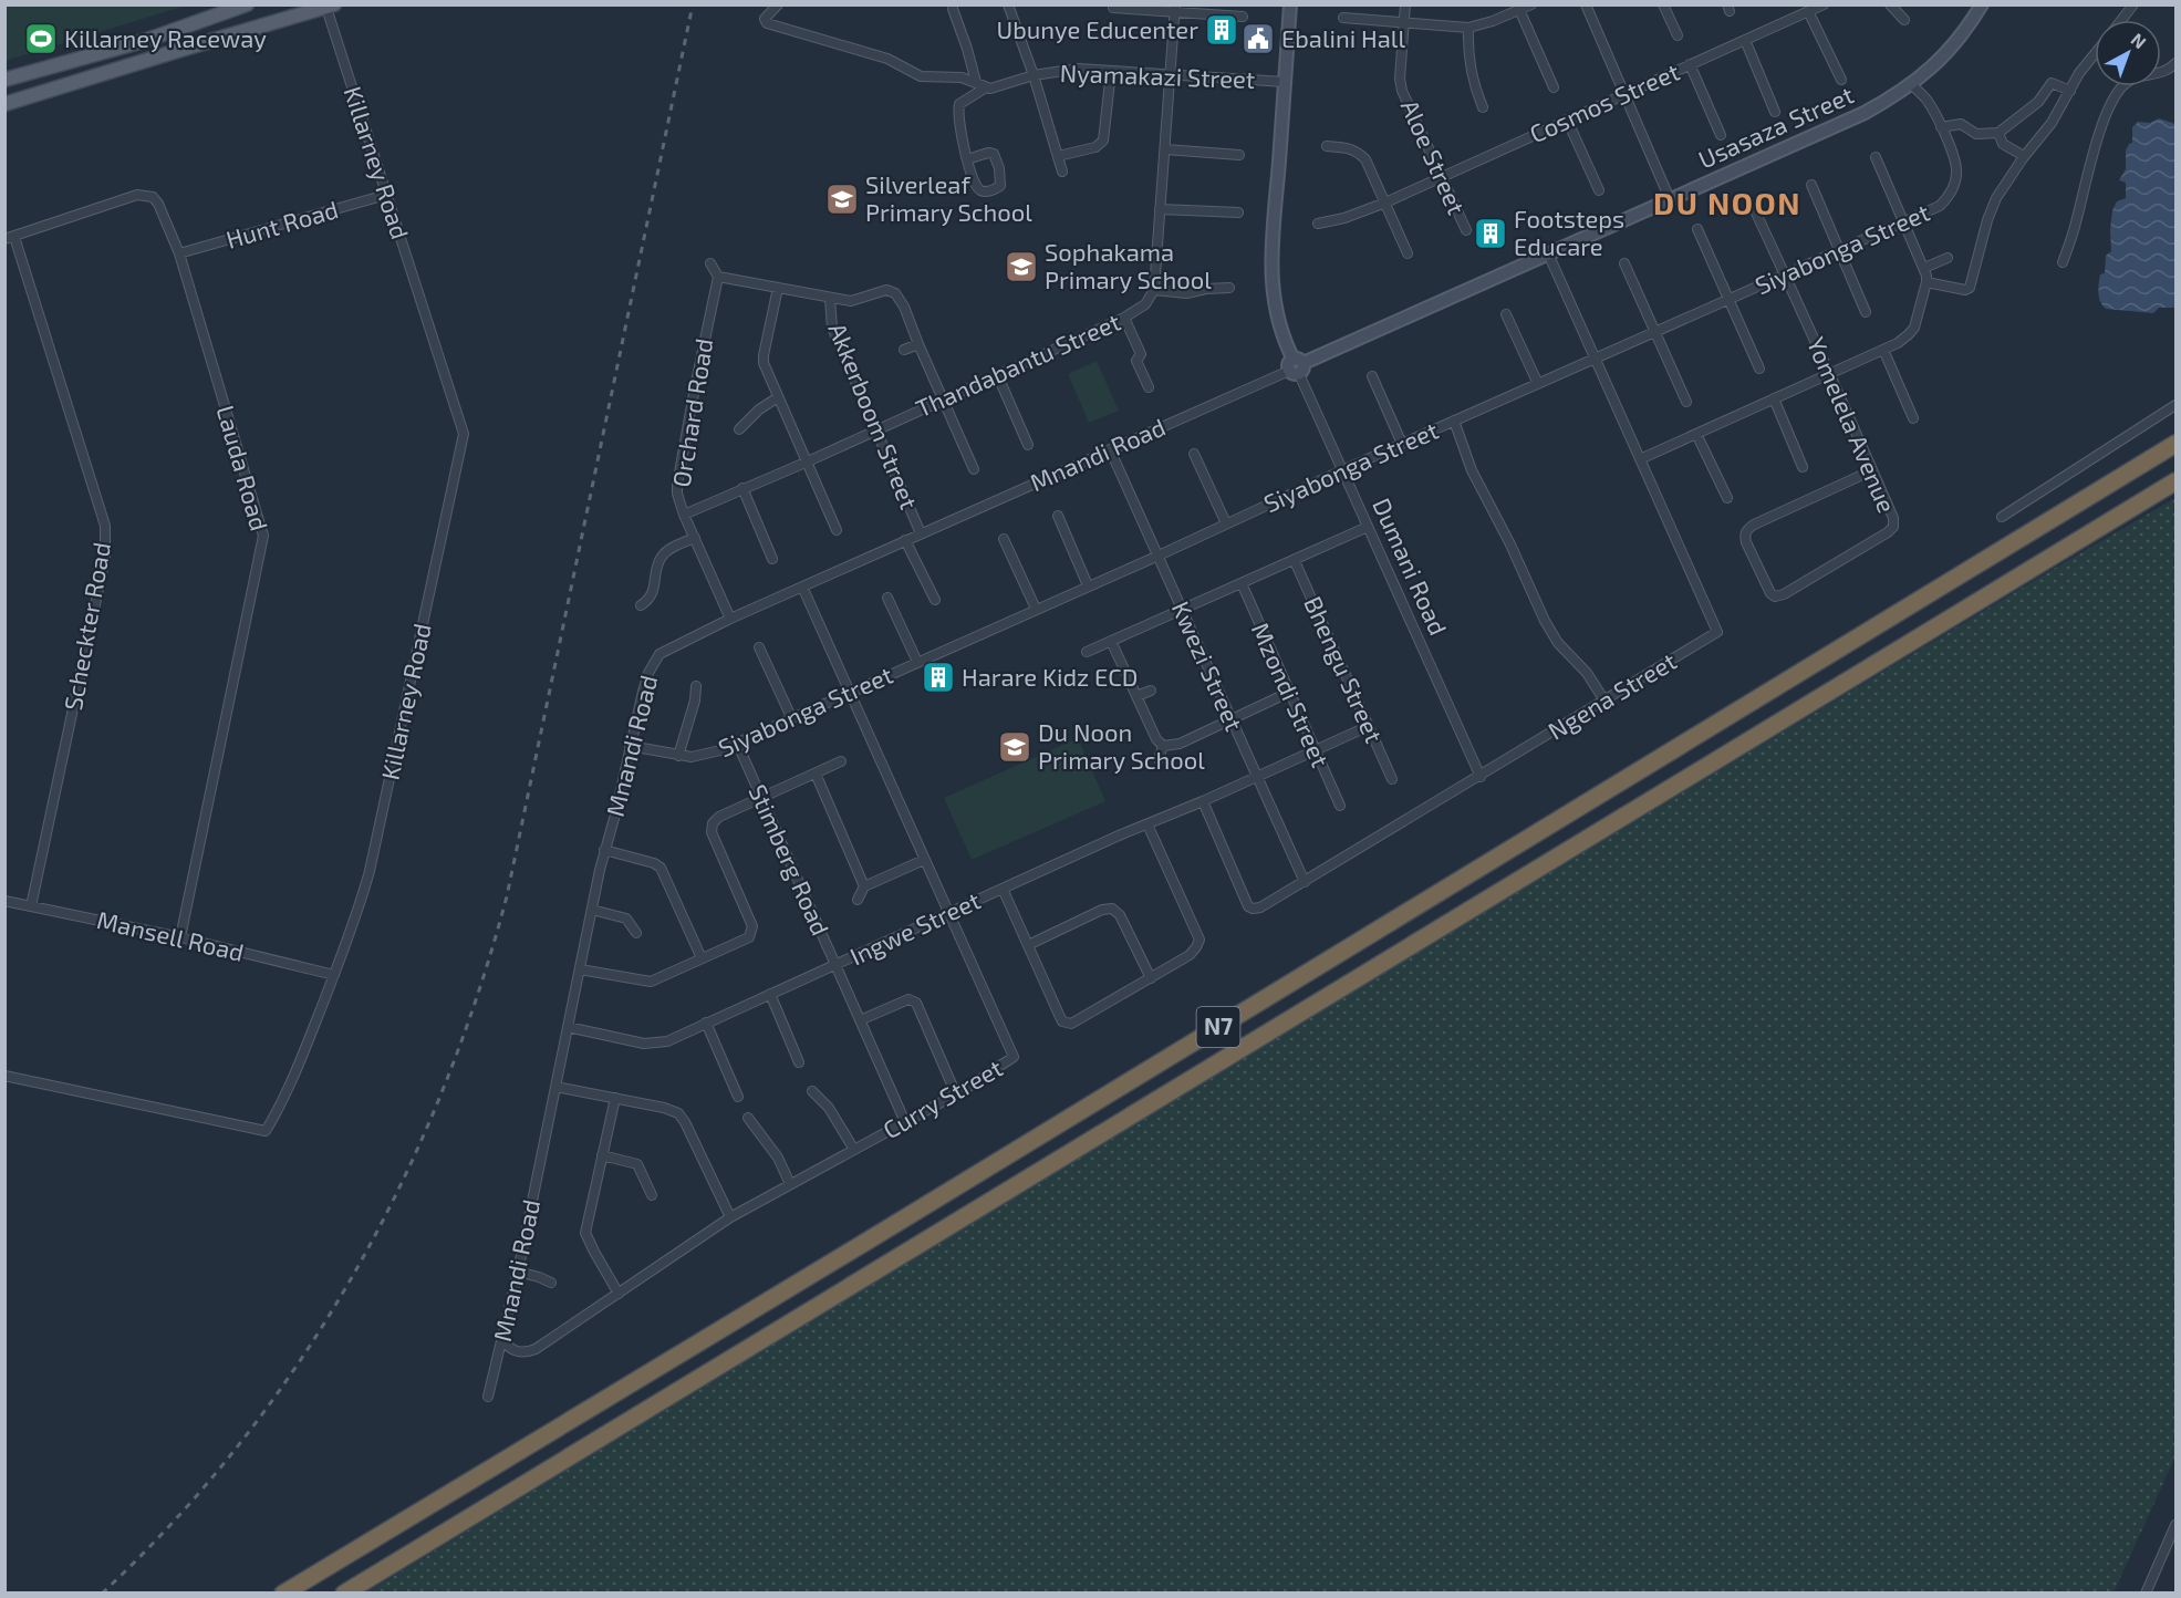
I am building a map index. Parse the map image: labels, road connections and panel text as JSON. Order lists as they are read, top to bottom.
{
  "streets": {
    "highway": ["N7"],
    "street": [
      "Nyamakazi Street",
      "Cosmos Street",
      "Usasaza Street",
      "Aloe Street",
      "Killarney Road",
      "Hunt Road",
      "Siyabonga Street",
      "Thandabantu Street",
      "Orchard Road",
      "Akkerboom Street",
      "Yomelela Avenue",
      "Mnandi Road",
      "Lauda Road",
      "Dumani Road",
      "Scheckter Road",
      "Kwezi Street",
      "Bhengu Street",
      "Mzondi Street",
      "Ngena Street",
      "Stimberg Road",
      "Ingwe Street",
      "Mansell Road",
      "Curry Street"
    ]
  },
  "crossings": [
    ["Nyamakazi Street", "Dumani Road"],
    ["Cosmos Street", "Aloe Street"],
    ["Usasaza Street", "Siyabonga Street"],
    ["Usasaza Street", "Mnandi Road"],
    ["Usasaza Street", "Dumani Road"],
    ["Usasaza Street", "Ngena Street"],
    ["Killarney Road", "Hunt Road"],
    ["Killarney Road", "Mansell Road"],
    ["Hunt Road", "Lauda Road"],
    ["Siyabonga Street", "Yomelela Avenue"],
    ["Siyabonga Street", "Mnandi Road"],
    ["Siyabonga Street", "Dumani Road"],
    ["Siyabonga Street", "Kwezi Street"],
    ["Siyabonga Street", "Ngena Street"],
    ["Siyabonga Street", "Stimberg Road"],
    ["Siyabonga Street", "Curry Street"],
    ["Thandabantu Street", "Orchard Road"],
    ["Thandabantu Street", "Akkerboom Street"],
    ["Orchard Road", "Mnandi Road"],
    ["Akkerboom Street", "Mnandi Road"],
    ["Mnandi Road", "Dumani Road"],
    ["Mnandi Road", "Kwezi Street"],
    ["Mnandi Road", "Ingwe Street"],
    ["Mnandi Road", "Curry Street"],
    ["Lauda Road", "Scheckter Road"],
    ["Lauda Road", "Mansell Road"],
    ["Dumani Road", "Ngena Street"],
    ["Scheckter Road", "Mansell Road"],
    ["Kwezi Street", "Ngena Street"],
    ["Kwezi Street", "Ingwe Street"],
    ["Bhengu Street", "Ingwe Street"],
    ["Mzondi Street", "Ingwe Street"],
    ["Ngena Street", "Ingwe Street"],
    ["Stimberg Road", "Ingwe Street"],
    ["Stimberg Road", "Curry Street"],
    ["Ingwe Street", "Curry Street"]
  ],
  "districts": ["DU NOON"],
  "places": {
    "building": ["Ubunye Educenter", "Footsteps Educare", "Harare Kidz ECD"],
    "sports": ["Killarney Raceway"],
    "public building": ["Ebalini Hall"],
    "school or university": ["Silverleaf Primary School", "Sophakama Primary School", "Du Noon Primary School"]
  },
  "north": "top right"
}
